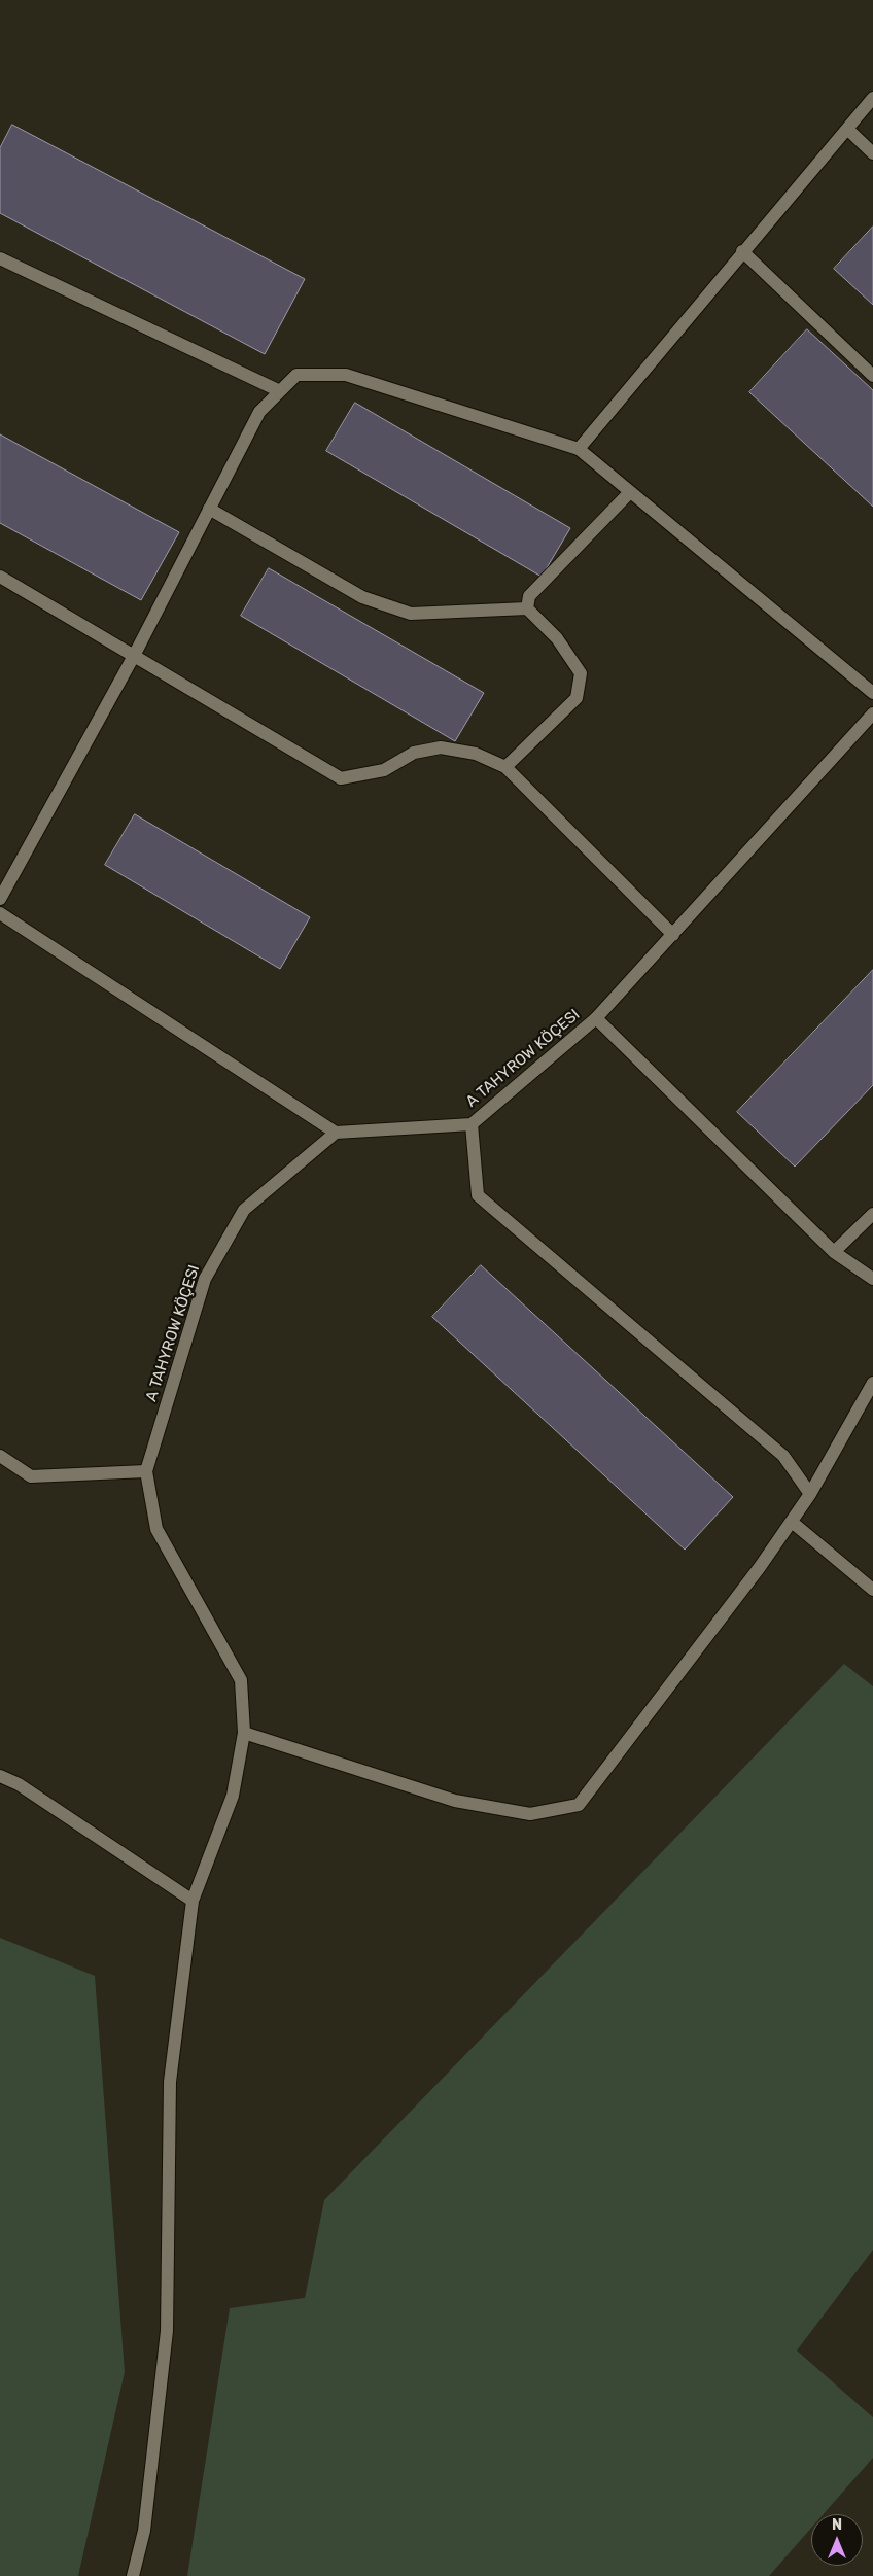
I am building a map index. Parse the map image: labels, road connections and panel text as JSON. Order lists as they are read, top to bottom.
{
  "streets": {
    "street": ["A TAHYROW KÖÇESI"]
  },
  "north": "top"
}
